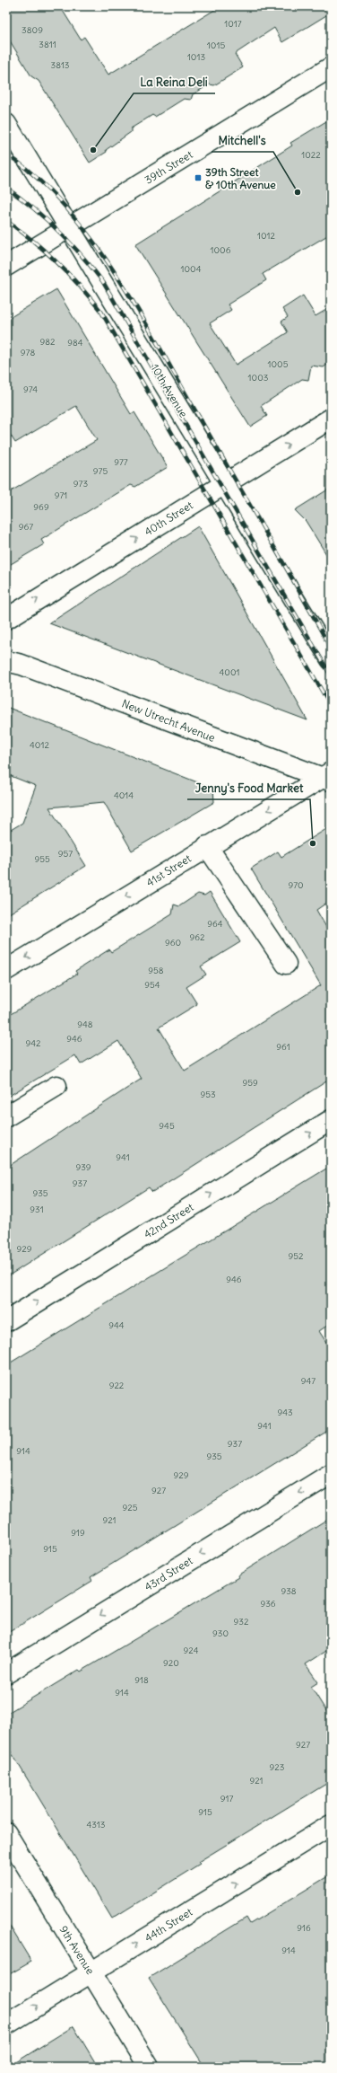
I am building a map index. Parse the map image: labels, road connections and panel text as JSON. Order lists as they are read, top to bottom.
{
  "streets": {
    "street": [
      "39th Street",
      "10th Avenue",
      "40th Street",
      "New Utrecht Avenue",
      "41st Street",
      "42nd Street",
      "43rd Street",
      "44th Street",
      "9th Avenue"
    ]
  },
  "crossings": [
    ["39th Street", "10th Avenue"],
    ["10th Avenue", "40th Street"],
    ["New Utrecht Avenue", "41st Street"],
    ["44th Street", "9th Avenue"]
  ],
  "one_way": [
    "40th Street",
    "41st Street",
    "42nd Street",
    "43rd Street",
    "44th Street"
  ],
  "places": {
    "other": ["La Reina Deli", "Mitchell's", "Jenny's Food Market"],
    "transit": ["39th Street & 10th Avenue"]
  },
  "house_numbers": [
    "1017",
    "3809",
    "3811",
    "1015",
    "1013",
    "3813",
    "1022",
    "1012",
    "1006",
    "1004",
    "982",
    "984",
    "978",
    "1005",
    "1003",
    "974",
    "977",
    "975",
    "973",
    "971",
    "969",
    "967",
    "4001",
    "4012",
    "4014",
    "957",
    "955",
    "970",
    "964",
    "962",
    "960",
    "958",
    "954",
    "948",
    "946",
    "942",
    "961",
    "959",
    "953",
    "945",
    "941",
    "939",
    "937",
    "935",
    "931",
    "929",
    "952",
    "946",
    "944",
    "947",
    "922",
    "943",
    "941",
    "937",
    "914",
    "935",
    "929",
    "927",
    "925",
    "921",
    "919",
    "915",
    "938",
    "936",
    "932",
    "930",
    "924",
    "920",
    "918",
    "914",
    "927",
    "923",
    "921",
    "917",
    "915",
    "4313",
    "916",
    "914"
  ]
}
